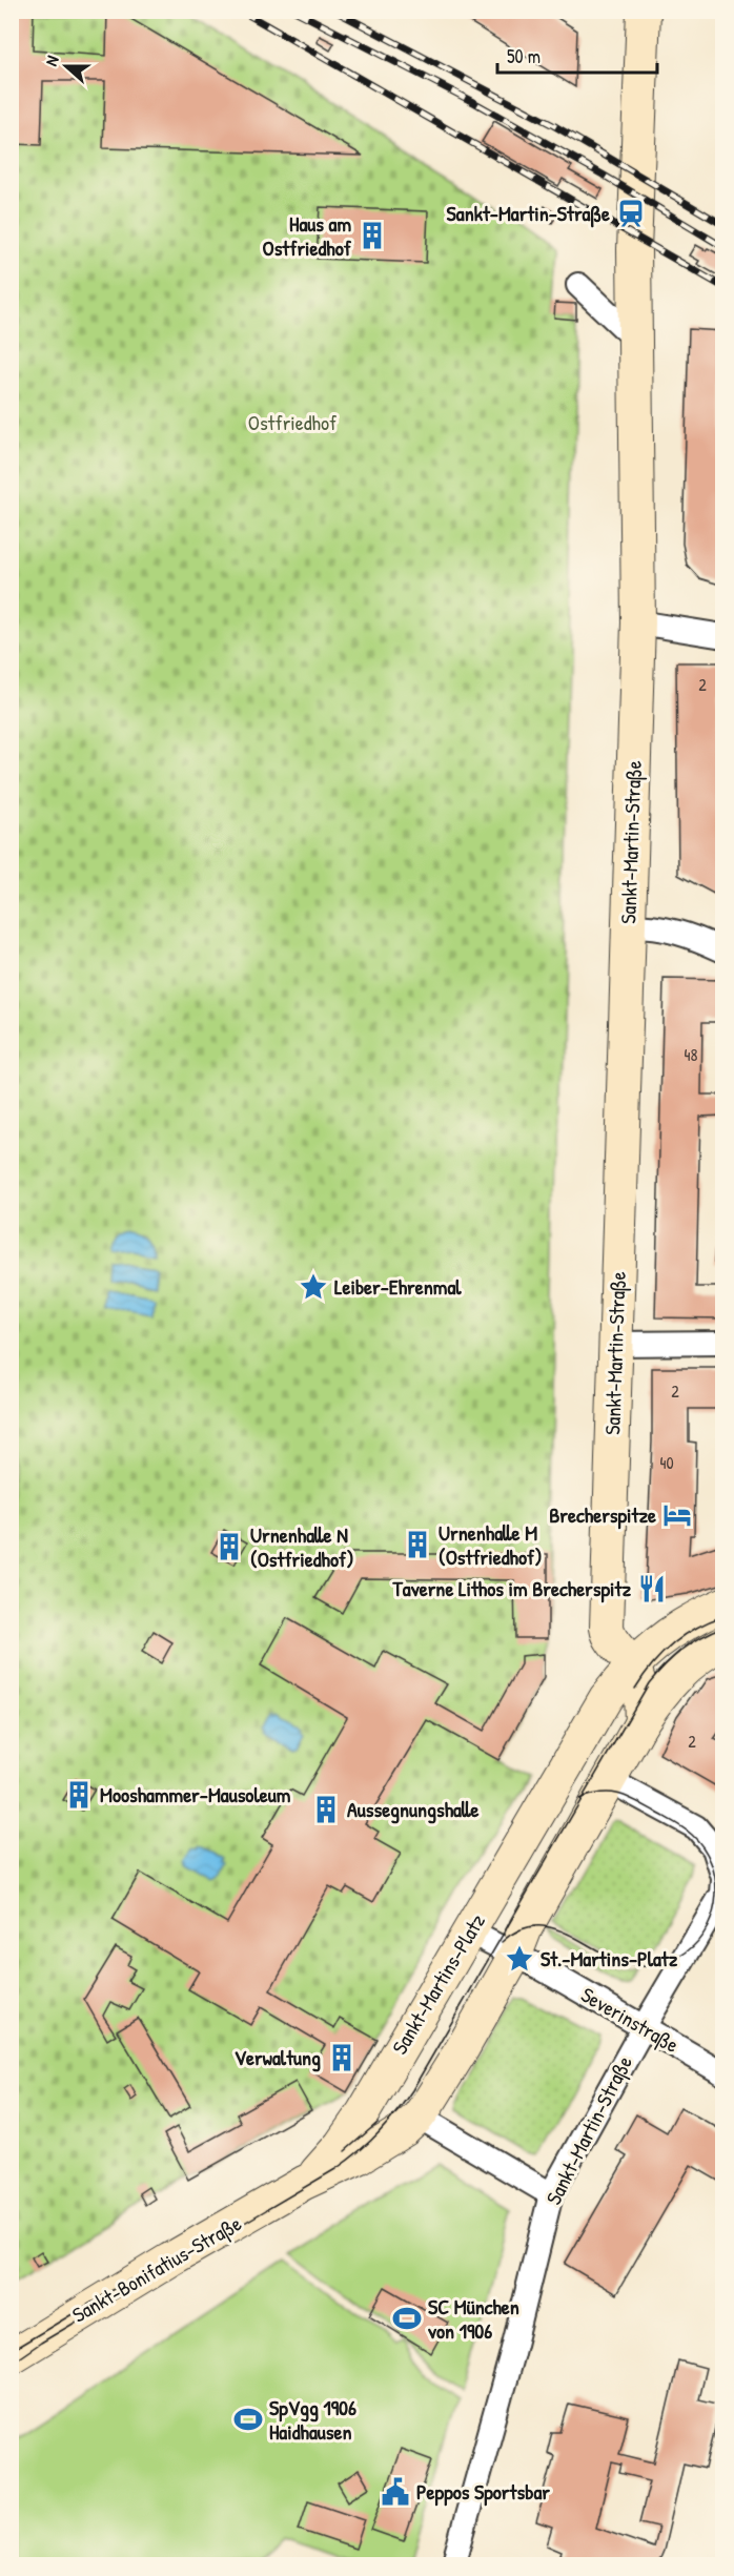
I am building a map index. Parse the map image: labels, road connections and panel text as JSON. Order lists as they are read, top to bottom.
{
  "streets": {
    "main road": ["Sankt-Martin-Straße", "Sankt-Martins-Platz", "Sankt-Bonifatius-Straße"],
    "street": ["Severinstraße"]
  },
  "crossings": [
    ["Sankt-Martin-Straße", "Sankt-Martins-Platz"],
    ["Sankt-Martin-Straße", "Severinstraße"],
    ["Sankt-Martins-Platz", "Severinstraße"],
    ["Sankt-Martins-Platz", "Sankt-Bonifatius-Straße"]
  ],
  "parks": ["Ostfriedhof"],
  "places": {
    "station": ["Sankt-Martin-Straße"],
    "building": [
      "Haus am Ostfriedhof",
      "Urnenhalle M (Ostfriedhof)",
      "Urnenhalle N (Ostfriedhof)",
      "Mooshammer-Mausoleum",
      "Aussegnungshalle",
      "Verwaltung"
    ],
    "place": ["Leiber-Ehrenmal", "St.-Martins-Platz"],
    "hotel": ["Brecherspitze"],
    "restaurant": ["Taverne Lithos im Brecherspitz"],
    "sports": ["SC München von 1906", "SpVgg 1906 Haidhausen"],
    "public building": ["Peppos Sportsbar"]
  },
  "house_numbers": [
    "2",
    "48",
    "2",
    "40",
    "2"
  ],
  "scale_bar": "50 m",
  "north": "left"
}
